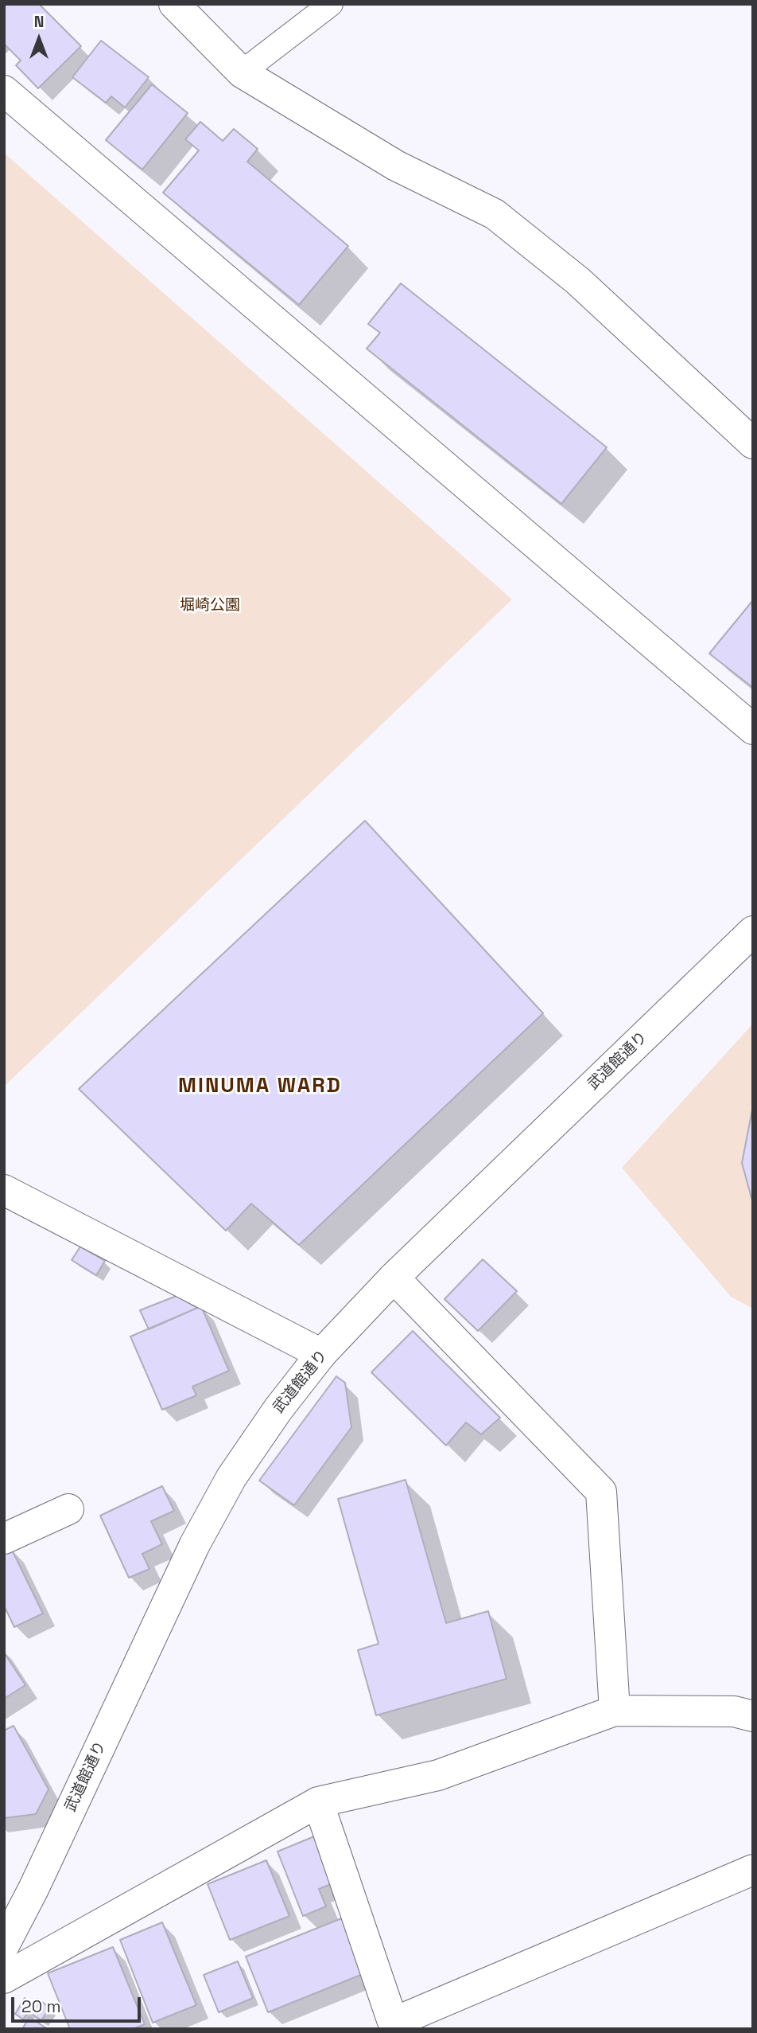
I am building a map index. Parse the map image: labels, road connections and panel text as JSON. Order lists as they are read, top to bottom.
{
  "streets": {
    "street": ["武道館通り"]
  },
  "districts": ["MINUMA WARD"],
  "parks": ["堀崎公園"],
  "scale_bar": "20 m",
  "north": "top"
}
